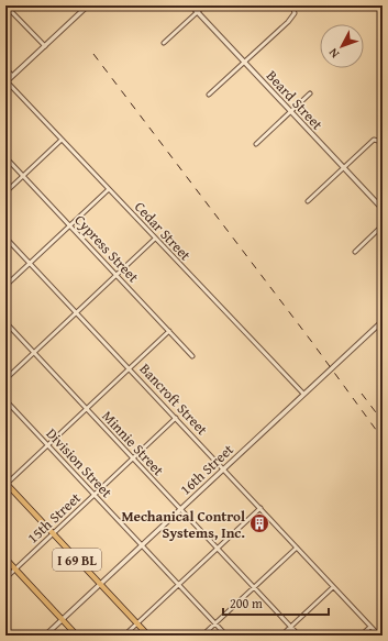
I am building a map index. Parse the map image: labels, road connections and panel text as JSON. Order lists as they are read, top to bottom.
{
  "streets": {
    "main road": ["I 69 BL"],
    "street": [
      "Beard Street",
      "Cedar Street",
      "Cypress Street",
      "Bancroft Street",
      "Minnie Street",
      "Division Street",
      "16th Street",
      "15th Street"
    ]
  },
  "crossings": [
    ["Cedar Street", "16th Street"],
    ["Bancroft Street", "16th Street"],
    ["Bancroft Street", "15th Street"],
    ["Minnie Street", "16th Street"],
    ["Minnie Street", "15th Street"],
    ["Division Street", "16th Street"],
    ["Division Street", "15th Street"],
    ["16th Street", "I 69 BL"],
    ["15th Street", "I 69 BL"]
  ],
  "places": {
    "building": ["Mechanical Control Systems, Inc."]
  },
  "scale_bar": "200 m",
  "north": "bottom left"
}
